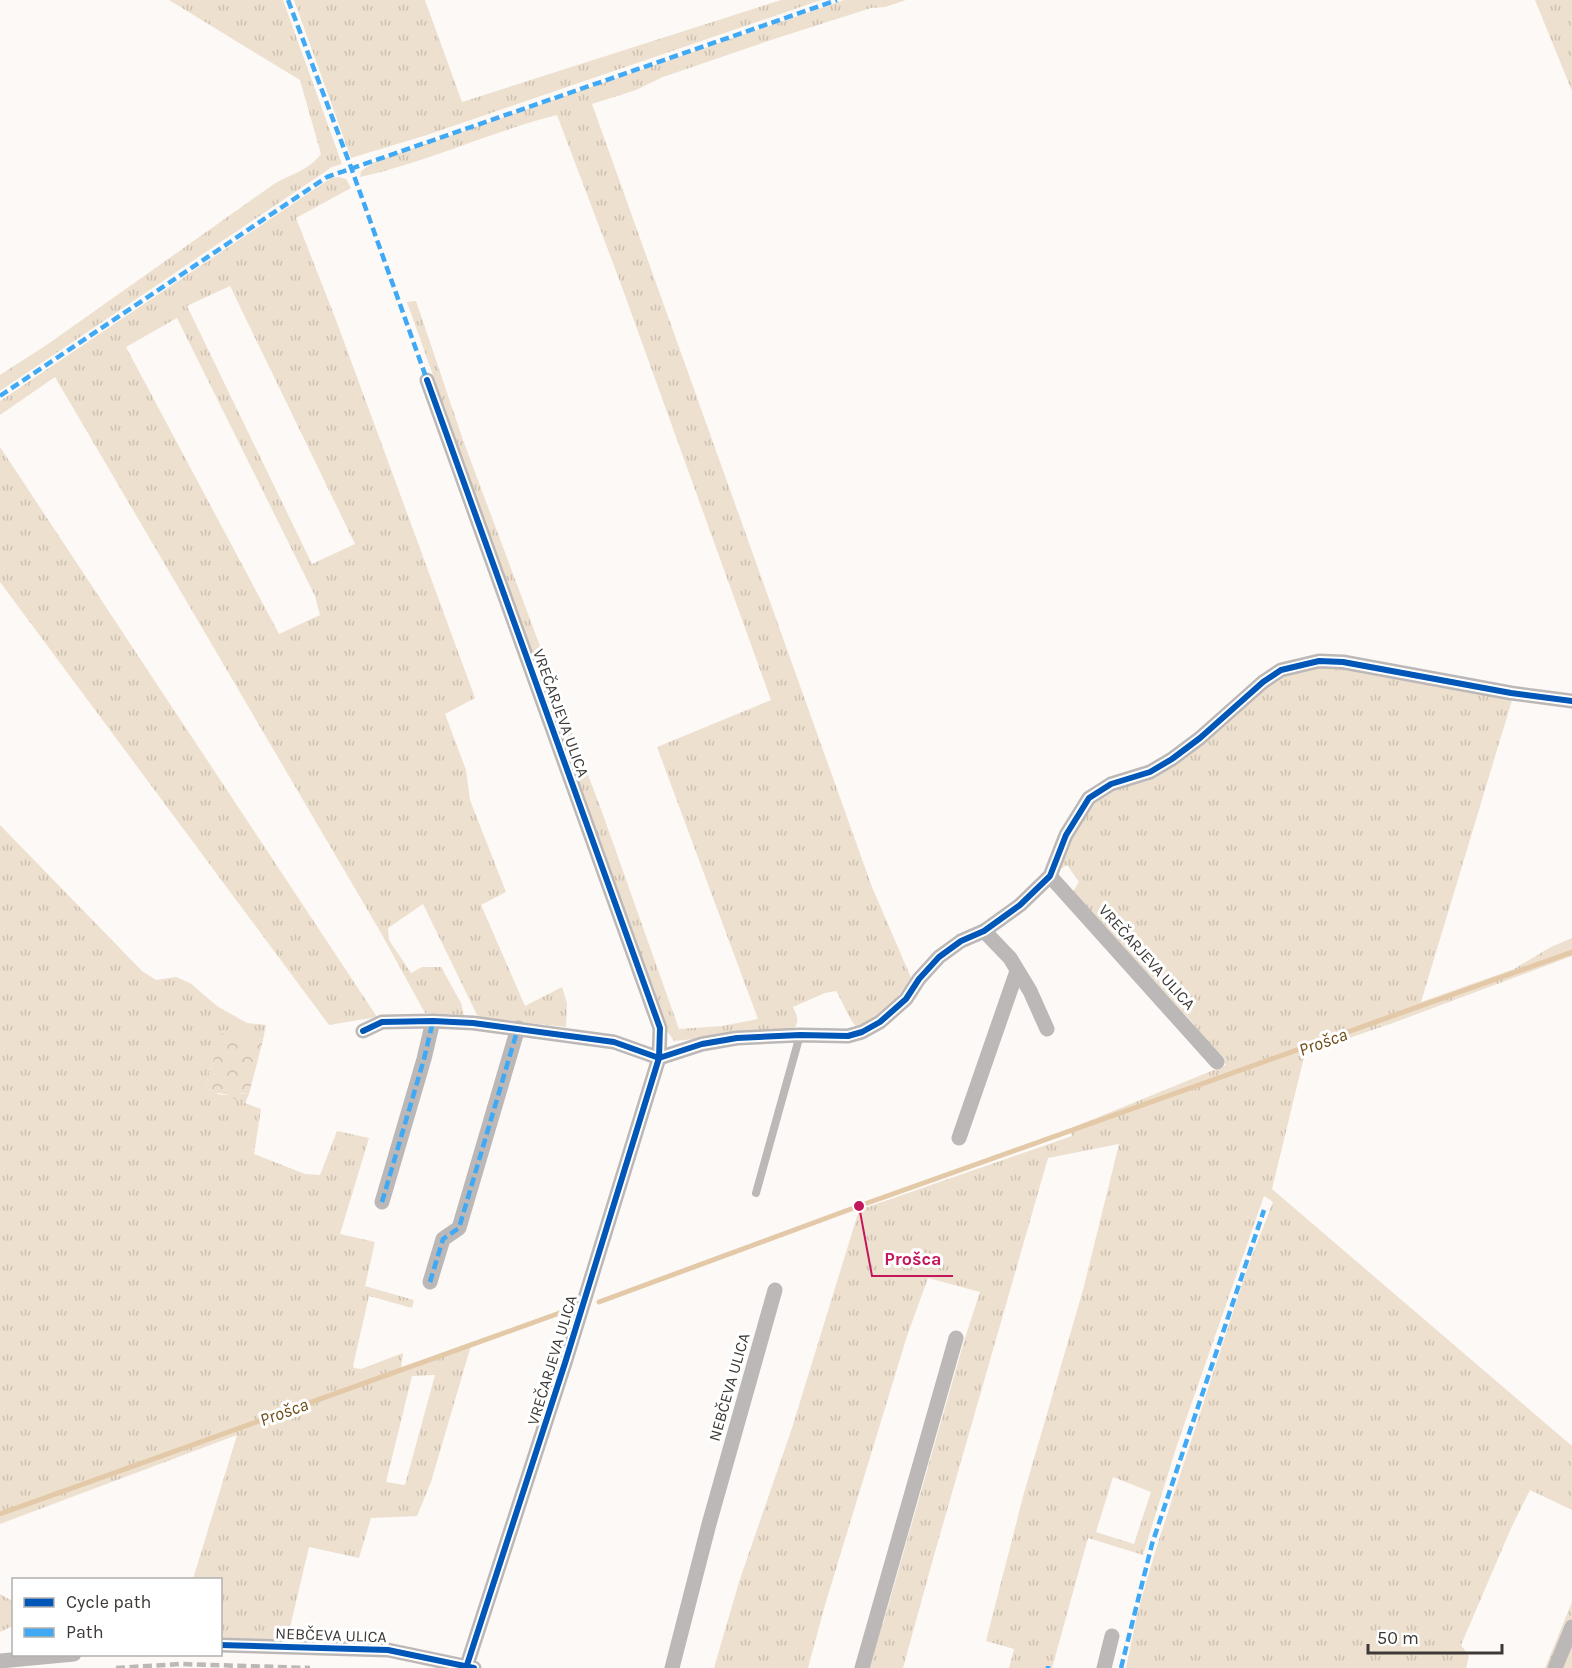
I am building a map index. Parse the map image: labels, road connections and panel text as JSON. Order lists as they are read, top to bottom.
{
  "streets": {
    "street": ["VREČARJEVA ULICA", "NEBČEVA ULICA"]
  },
  "crossings": [
    ["VREČARJEVA ULICA", "NEBČEVA ULICA"]
  ],
  "water": ["Prošca"],
  "places": ["Prošca"],
  "legend": ["Cycle path", "Path"],
  "scale_bar": "50 m"
}
